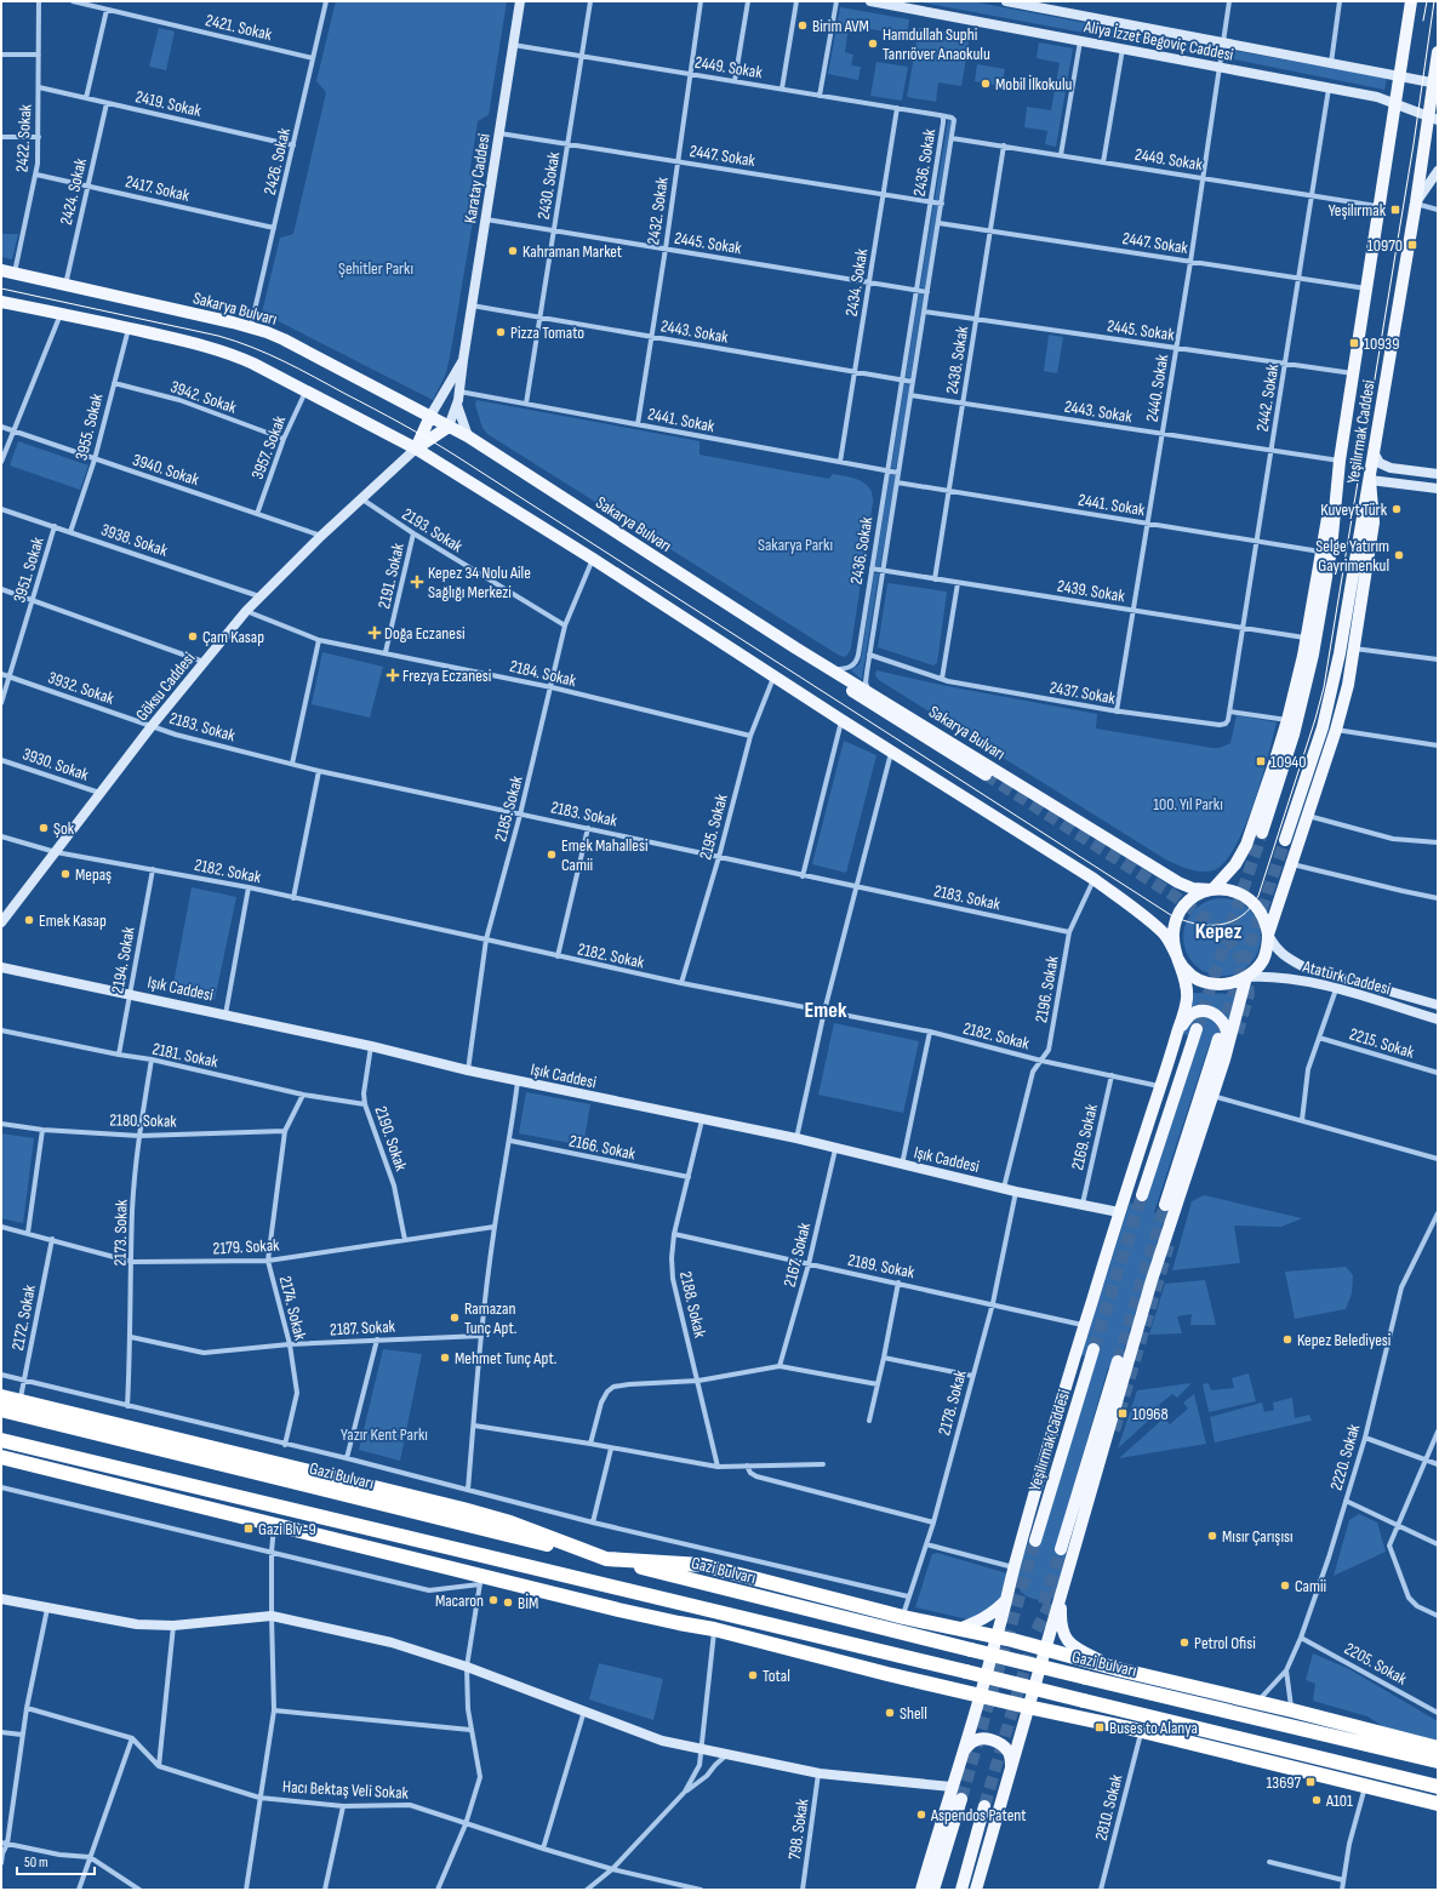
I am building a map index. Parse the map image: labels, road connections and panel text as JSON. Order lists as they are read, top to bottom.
{
  "streets": {
    "highway": ["Gazi Bulvarı"],
    "main road": ["Sakarya Bulvarı", "Yeşilırmak Caddesi"],
    "street": [
      "2421. Sokak",
      "Aliya İzzet Begoviç Caddesi",
      "2449. Sokak",
      "2419. Sokak",
      "2422. Sokak",
      "2447. Sokak",
      "2426. Sokak",
      "2436. Sokak",
      "Karatay Caddesi",
      "2430. Sokak",
      "2417. Sokak",
      "2424. Sokak",
      "2432. Sokak",
      "2445. Sokak",
      "2434. Sokak",
      "2443. Sokak",
      "2438. Sokak",
      "2440. Sokak",
      "3942. Sokak",
      "2442. Sokak",
      "2441. Sokak",
      "3955. Sokak",
      "3957. Sokak",
      "3940. Sokak",
      "2193. Sokak",
      "3938. Sokak",
      "3951. Sokak",
      "2191. Sokak",
      "2439. Sokak",
      "2184. Sokak",
      "Göksu Caddesi",
      "3932. Sokak",
      "2437. Sokak",
      "2183. Sokak",
      "3930. Sokak",
      "2185. Sokak",
      "2195. Sokak",
      "2182. Sokak",
      "2194. Sokak",
      "Atatürk Caddesi",
      "Işık Caddesi",
      "2196. Sokak",
      "2215. Sokak",
      "2181. Sokak",
      "2180. Sokak",
      "2169. Sokak",
      "2190. Sokak",
      "2166. Sokak",
      "2173. Sokak",
      "2179. Sokak",
      "2167. Sokak",
      "2189. Sokak",
      "2188. Sokak",
      "2174. Sokak",
      "2172. Sokak",
      "2187. Sokak",
      "2178. Sokak",
      "2220. Sokak",
      "2205. Sokak",
      "Hacı Bektaş Veli Sokak",
      "2810. Sokak",
      "798. Sokak"
    ]
  },
  "crossings": [
    ["2421. Sokak", "2426. Sokak"],
    ["Aliya İzzet Begoviç Caddesi", "2440. Sokak"],
    ["Aliya İzzet Begoviç Caddesi", "2442. Sokak"],
    ["Aliya İzzet Begoviç Caddesi", "Yeşilırmak Caddesi"],
    ["2449. Sokak", "2436. Sokak"],
    ["2449. Sokak", "Karatay Caddesi"],
    ["2449. Sokak", "2430. Sokak"],
    ["2449. Sokak", "2432. Sokak"],
    ["2449. Sokak", "2434. Sokak"],
    ["2449. Sokak", "2438. Sokak"],
    ["2449. Sokak", "2440. Sokak"],
    ["2449. Sokak", "2442. Sokak"],
    ["2419. Sokak", "2422. Sokak"],
    ["2419. Sokak", "2426. Sokak"],
    ["2419. Sokak", "2424. Sokak"],
    ["2422. Sokak", "2417. Sokak"],
    ["2422. Sokak", "Sakarya Bulvarı"],
    ["2447. Sokak", "2436. Sokak"],
    ["2447. Sokak", "Karatay Caddesi"],
    ["2447. Sokak", "2430. Sokak"],
    ["2447. Sokak", "2432. Sokak"],
    ["2447. Sokak", "2434. Sokak"],
    ["2447. Sokak", "2438. Sokak"],
    ["2447. Sokak", "2440. Sokak"],
    ["2447. Sokak", "2442. Sokak"],
    ["2426. Sokak", "2417. Sokak"],
    ["2426. Sokak", "Sakarya Bulvarı"],
    ["2436. Sokak", "2445. Sokak"],
    ["2436. Sokak", "Sakarya Bulvarı"],
    ["2436. Sokak", "2443. Sokak"],
    ["2436. Sokak", "2441. Sokak"],
    ["2436. Sokak", "2439. Sokak"],
    ["2436. Sokak", "2437. Sokak"],
    ["Karatay Caddesi", "2445. Sokak"],
    ["Karatay Caddesi", "Sakarya Bulvarı"],
    ["Karatay Caddesi", "2443. Sokak"],
    ["Karatay Caddesi", "2441. Sokak"],
    ["2430. Sokak", "2445. Sokak"],
    ["2430. Sokak", "2443. Sokak"],
    ["2430. Sokak", "2441. Sokak"],
    ["2417. Sokak", "2424. Sokak"],
    ["2424. Sokak", "Sakarya Bulvarı"],
    ["2432. Sokak", "2445. Sokak"],
    ["2432. Sokak", "2443. Sokak"],
    ["2432. Sokak", "2441. Sokak"],
    ["2445. Sokak", "2434. Sokak"],
    ["2445. Sokak", "2438. Sokak"],
    ["2445. Sokak", "2440. Sokak"],
    ["2445. Sokak", "2442. Sokak"],
    ["2434. Sokak", "2443. Sokak"],
    ["2434. Sokak", "2441. Sokak"],
    ["Sakarya Bulvarı", "Atatürk Caddesi"],
    ["2443. Sokak", "2438. Sokak"],
    ["2443. Sokak", "2440. Sokak"],
    ["2443. Sokak", "2442. Sokak"],
    ["2438. Sokak", "2441. Sokak"],
    ["2438. Sokak", "2439. Sokak"],
    ["2440. Sokak", "2441. Sokak"],
    ["2440. Sokak", "2439. Sokak"],
    ["2440. Sokak", "2437. Sokak"],
    ["3942. Sokak", "3955. Sokak"],
    ["3942. Sokak", "3957. Sokak"],
    ["2442. Sokak", "2441. Sokak"],
    ["2442. Sokak", "2439. Sokak"],
    ["2442. Sokak", "2437. Sokak"],
    ["3955. Sokak", "3940. Sokak"],
    ["3955. Sokak", "3938. Sokak"],
    ["3957. Sokak", "3940. Sokak"],
    ["3940. Sokak", "Göksu Caddesi"],
    ["2193. Sokak", "2191. Sokak"],
    ["2193. Sokak", "Göksu Caddesi"],
    ["2193. Sokak", "2185. Sokak"],
    ["3938. Sokak", "3951. Sokak"],
    ["3938. Sokak", "Göksu Caddesi"],
    ["3951. Sokak", "3932. Sokak"],
    ["2191. Sokak", "2184. Sokak"],
    ["2184. Sokak", "Göksu Caddesi"],
    ["2184. Sokak", "2185. Sokak"],
    ["2184. Sokak", "2195. Sokak"],
    ["Göksu Caddesi", "3932. Sokak"],
    ["Göksu Caddesi", "2183. Sokak"],
    ["Göksu Caddesi", "3930. Sokak"],
    ["Göksu Caddesi", "2182. Sokak"],
    ["3932. Sokak", "2183. Sokak"],
    ["2183. Sokak", "2185. Sokak"],
    ["2183. Sokak", "2195. Sokak"],
    ["2183. Sokak", "2196. Sokak"],
    ["2185. Sokak", "2182. Sokak"],
    ["2185. Sokak", "Işık Caddesi"],
    ["2195. Sokak", "2182. Sokak"],
    ["2182. Sokak", "2194. Sokak"],
    ["2182. Sokak", "2196. Sokak"],
    ["2182. Sokak", "2169. Sokak"],
    ["2194. Sokak", "Işık Caddesi"],
    ["2194. Sokak", "2181. Sokak"],
    ["Işık Caddesi", "2196. Sokak"],
    ["Işık Caddesi", "2169. Sokak"],
    ["Işık Caddesi", "2190. Sokak"],
    ["Işık Caddesi", "2167. Sokak"],
    ["Işık Caddesi", "2188. Sokak"],
    ["Işık Caddesi", "2178. Sokak"],
    ["2181. Sokak", "2190. Sokak"],
    ["2181. Sokak", "2173. Sokak"],
    ["2181. Sokak", "2174. Sokak"],
    ["2180. Sokak", "2173. Sokak"],
    ["2180. Sokak", "2174. Sokak"],
    ["2190. Sokak", "2179. Sokak"],
    ["2166. Sokak", "2188. Sokak"],
    ["2173. Sokak", "2179. Sokak"],
    ["2173. Sokak", "2187. Sokak"],
    ["2179. Sokak", "2174. Sokak"],
    ["2179. Sokak", "2172. Sokak"],
    ["2167. Sokak", "2189. Sokak"],
    ["2189. Sokak", "2188. Sokak"],
    ["2189. Sokak", "2178. Sokak"],
    ["2174. Sokak", "2187. Sokak"],
    ["2220. Sokak", "2205. Sokak"]
  ],
  "districts": ["Kepez", "Emek"],
  "parks": [
    "Şehitler Parkı",
    "Sakarya Parkı",
    "100. Yıl Parkı",
    "Yazır Kent Parkı"
  ],
  "places": {
    "other": [
      "Birim AVM",
      "Hamdullah Suphi Tanrıöver Anaokulu",
      "Mobil İlkokulu",
      "Kahraman Market",
      "Pizza Tomato",
      "Kuveyt Türk",
      "Selge Yatırım Gayrimenkul",
      "Çam Kasap",
      "Şok",
      "Emek Mahallesi Camii",
      "Mepaş",
      "Emek Kasap",
      "Ramazan Tunç Apt.",
      "Kepez Belediyesi",
      "Mehmet Tunç Apt.",
      "Mısır Çarışısı",
      "Camii",
      "Macaron",
      "BİM",
      "Petrol Ofisi",
      "Total",
      "Shell",
      "A101",
      "Aspendos Patent"
    ],
    "transit": [
      "Yeşilırmak",
      "10970",
      "10939",
      "10940",
      "10968",
      "Gazi̇ Blv-9",
      "Buses to Alanya",
      "13697"
    ],
    "health": ["Kepez 34 Nolu Aile Sağlığı Merkezi", "Doğa Eczanesi", "Frezya Eczanesi"]
  },
  "scale_bar": "50 m"
}
